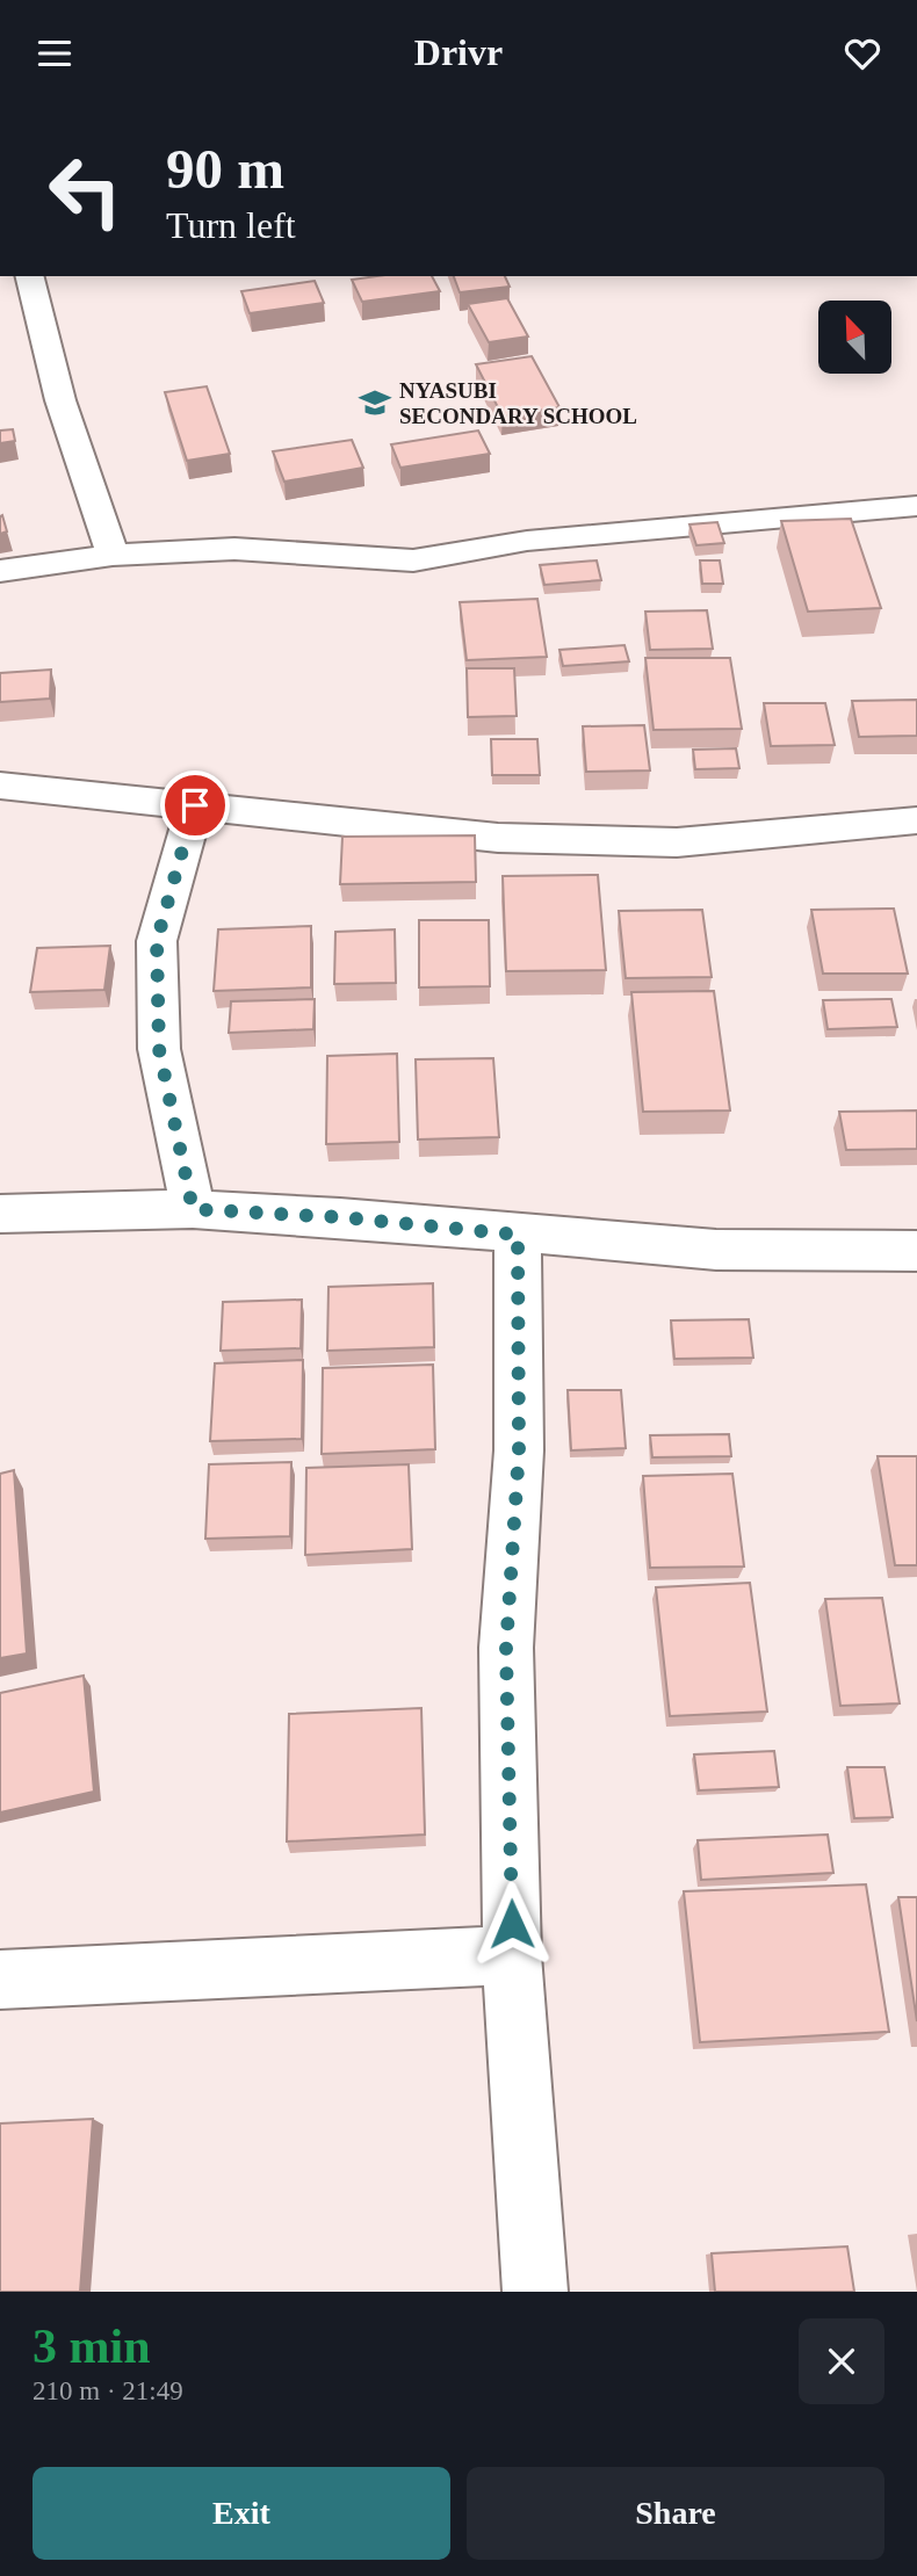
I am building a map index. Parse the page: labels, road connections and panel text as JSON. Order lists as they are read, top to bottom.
{
  "places": {
    "school or university": ["NYASUBI SECONDARY SCHOOL"]
  },
  "north": "top left",
  "page": {
    "header": "Drivr",
    "turn": ["90 m", "Turn left"],
    "heading": ["3 min", "210 m · 21:49"],
    "buttons": ["Exit", "Share"]
  }
}
